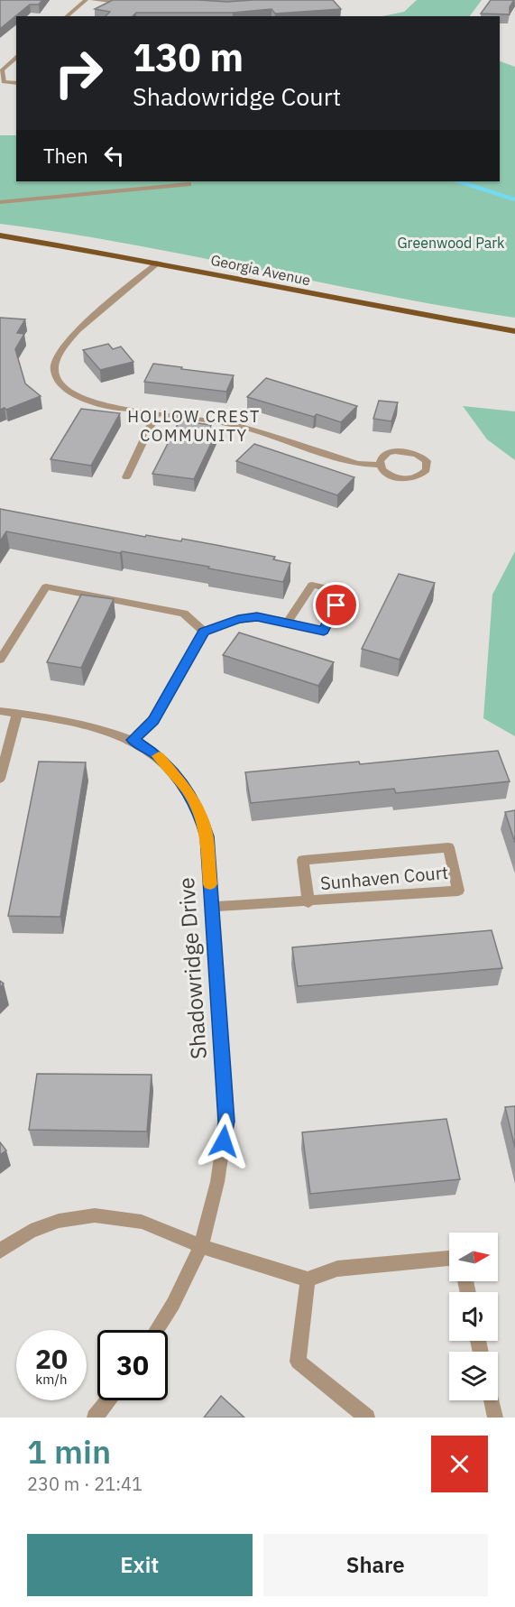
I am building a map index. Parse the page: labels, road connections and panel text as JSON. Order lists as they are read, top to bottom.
{
  "streets": {
    "main road": ["Georgia Avenue"],
    "street": ["Sunhaven Court", "Shadowridge Drive"]
  },
  "crossings": [
    ["Sunhaven Court", "Shadowridge Drive"]
  ],
  "districts": ["HOLLOW CREST COMMUNITY"],
  "parks": ["Greenwood Park"],
  "north": "right",
  "page": {
    "turn": ["130 m", "Shadowridge Court"],
    "then": "Then",
    "speed": "20 km/h",
    "limit": "30",
    "heading": ["1 min", "230 m · 21:41"],
    "buttons": ["Exit", "Share"]
  }
}
